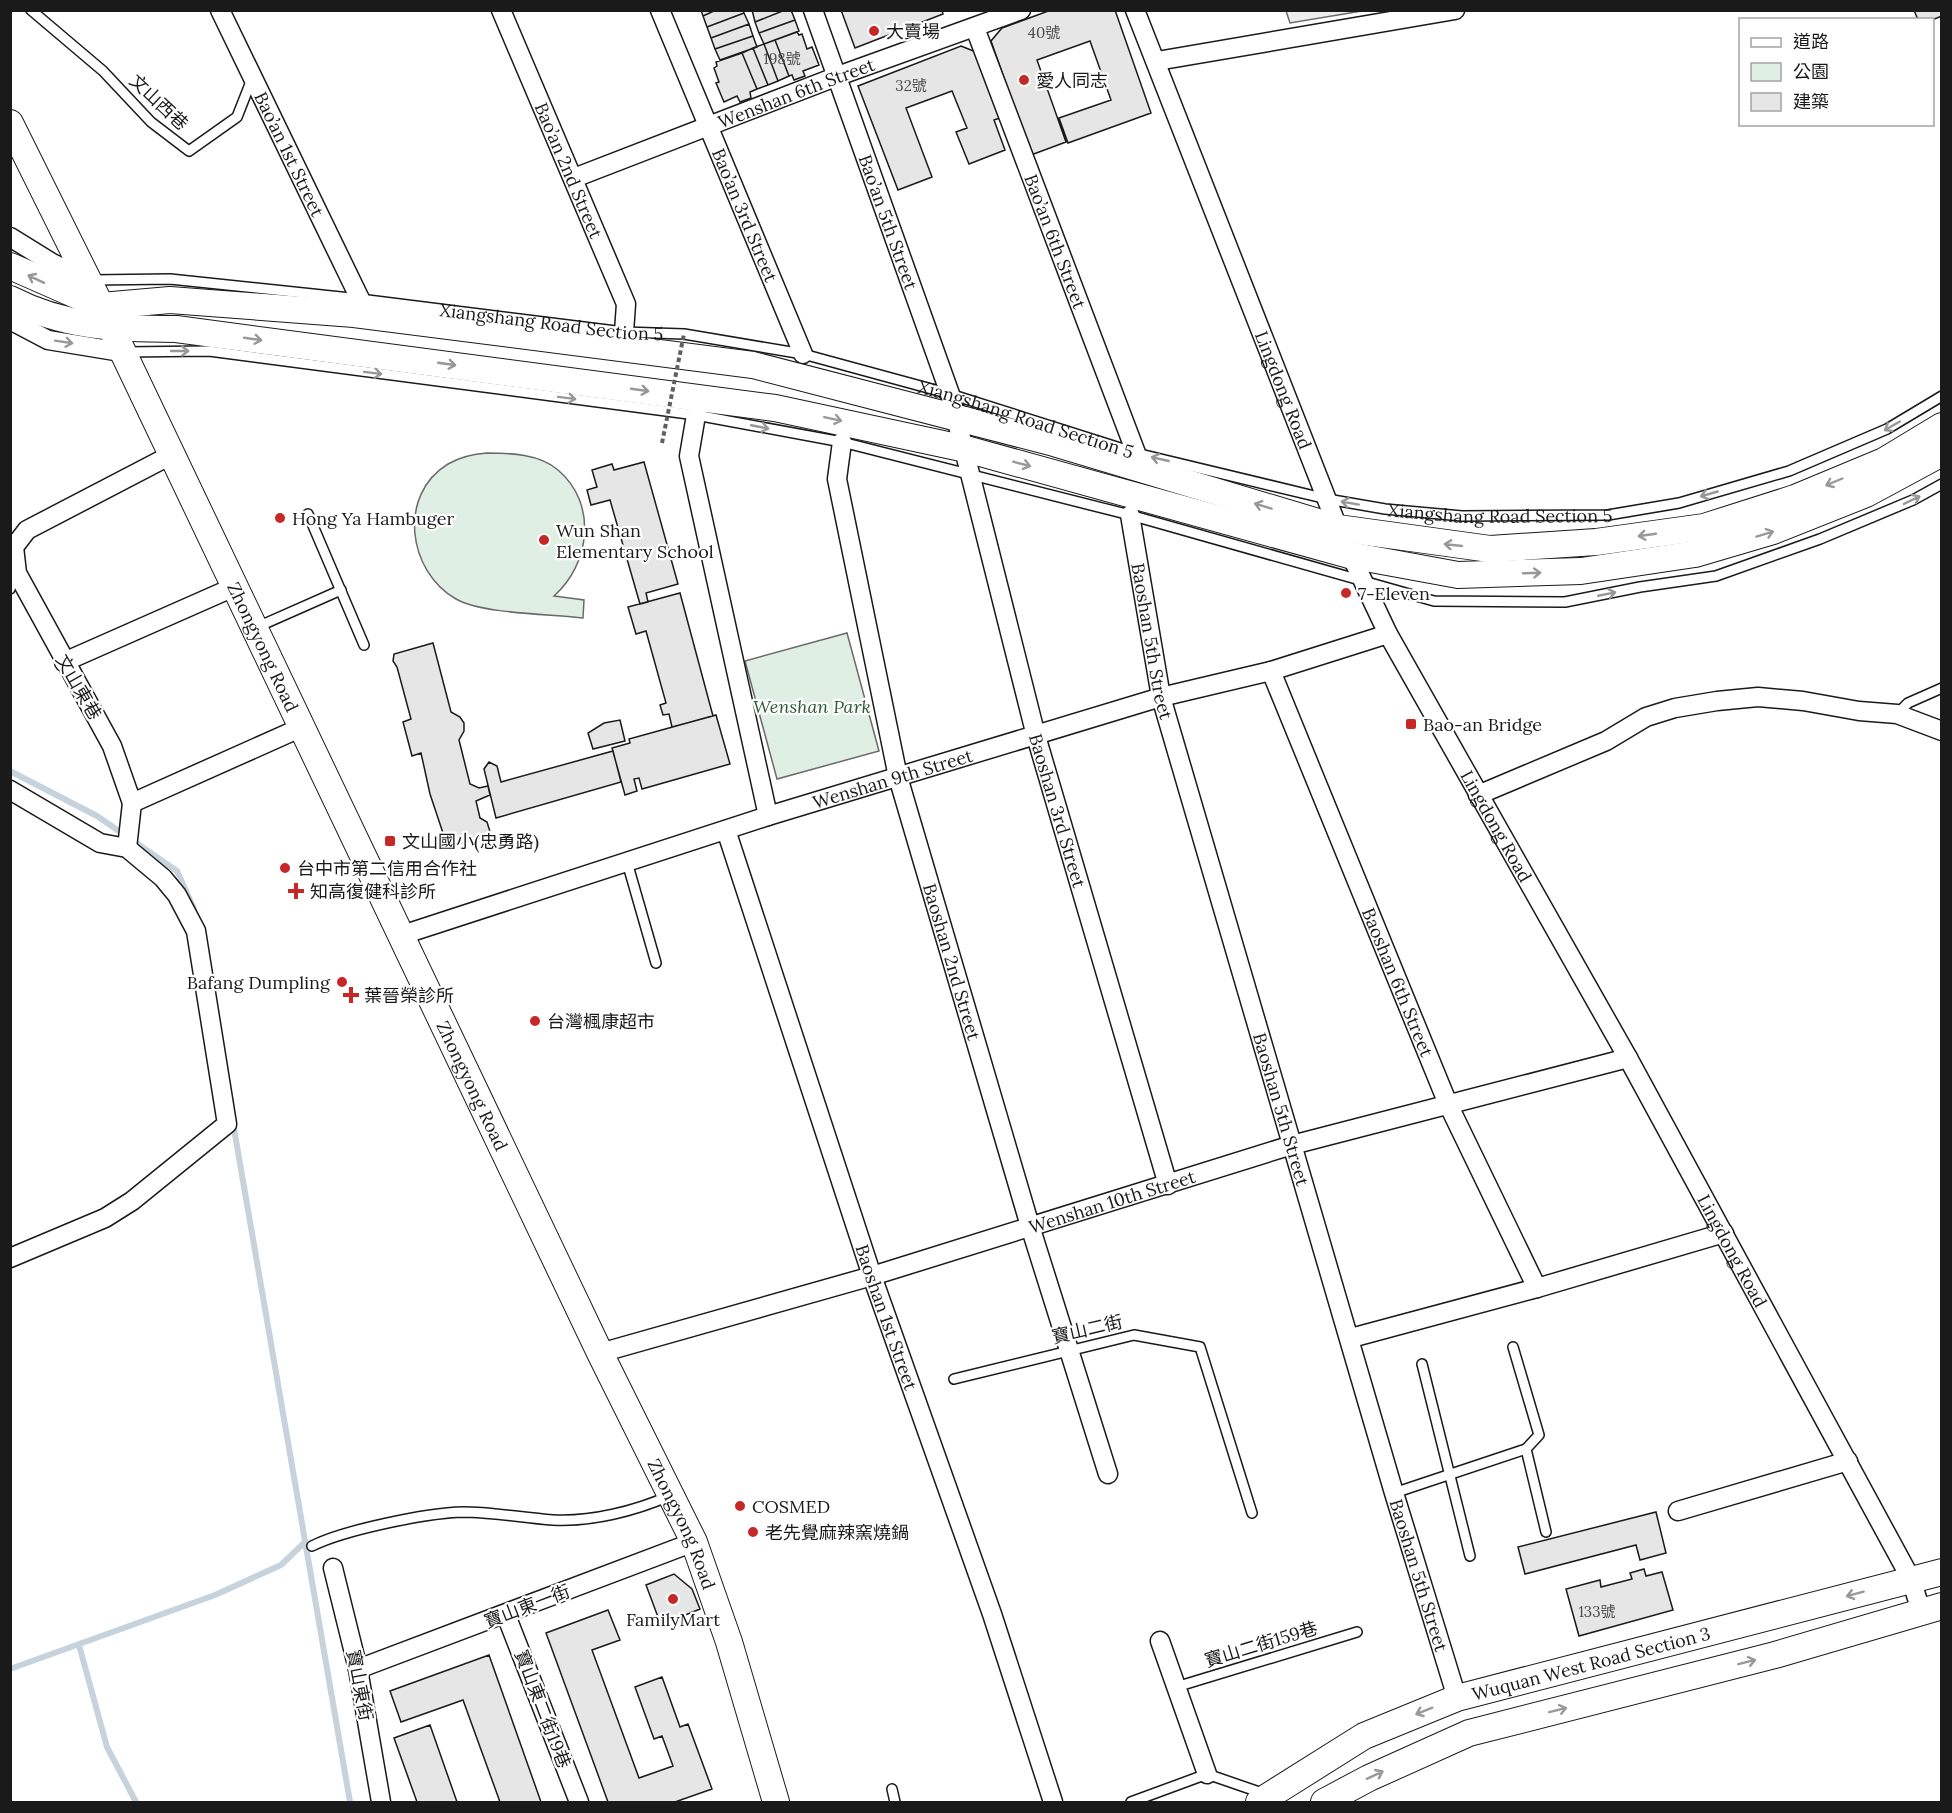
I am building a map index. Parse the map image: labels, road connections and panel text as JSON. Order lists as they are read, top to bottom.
{
  "streets": {
    "main road": ["Xiangshang Road Section 5", "Zhongyong Road", "Wuquan West Road Section 3"],
    "street": [
      "Wenshan 6th Street",
      "Bao’an 1st Street",
      "Bao’an 2nd Street",
      "Bao’an 3rd Street",
      "Bao’an 5th Street",
      "Bao’an 6th Street",
      "Lingdong Road",
      "Baoshan 5th Street",
      "文山東巷",
      "Wenshan 9th Street",
      "Baoshan 3rd Street",
      "Baoshan 2nd Street",
      "Baoshan 6th Street",
      "Wenshan 10th Street",
      "Baoshan 1st Street",
      "寶山東一街",
      "寶山東街",
      "寶山東二街19巷"
    ],
    "lane": ["文山西巷", "寶山二街", "寶山二街159巷"]
  },
  "crossings": [
    ["Wenshan 6th Street", "Bao’an 2nd Street"],
    ["Wenshan 6th Street", "Bao’an 3rd Street"],
    ["Wenshan 6th Street", "Bao’an 5th Street"],
    ["Wenshan 6th Street", "Bao’an 6th Street"],
    ["文山西巷", "Bao’an 1st Street"],
    ["Bao’an 1st Street", "Xiangshang Road Section 5"],
    ["Bao’an 2nd Street", "Xiangshang Road Section 5"],
    ["Bao’an 3rd Street", "Xiangshang Road Section 5"],
    ["Bao’an 5th Street", "Xiangshang Road Section 5"],
    ["Bao’an 5th Street", "Baoshan 3rd Street"],
    ["Bao’an 6th Street", "Xiangshang Road Section 5"],
    ["Xiangshang Road Section 5", "Lingdong Road"],
    ["Xiangshang Road Section 5", "Zhongyong Road"],
    ["Xiangshang Road Section 5", "Baoshan 3rd Street"],
    ["Lingdong Road", "Wenshan 9th Street"],
    ["Lingdong Road", "Wenshan 10th Street"],
    ["Lingdong Road", "Wuquan West Road Section 3"],
    ["Baoshan 5th Street", "Wenshan 9th Street"],
    ["Baoshan 5th Street", "Wenshan 10th Street"],
    ["Baoshan 5th Street", "Wuquan West Road Section 3"],
    ["Zhongyong Road", "文山東巷"],
    ["Zhongyong Road", "Wenshan 9th Street"],
    ["Zhongyong Road", "Wenshan 10th Street"],
    ["Zhongyong Road", "寶山東一街"],
    ["Wenshan 9th Street", "Baoshan 3rd Street"],
    ["Wenshan 9th Street", "Baoshan 2nd Street"],
    ["Wenshan 9th Street", "Baoshan 6th Street"],
    ["Wenshan 9th Street", "Baoshan 1st Street"],
    ["Baoshan 3rd Street", "Wenshan 10th Street"],
    ["Baoshan 2nd Street", "Wenshan 10th Street"],
    ["Baoshan 2nd Street", "寶山二街"],
    ["Baoshan 6th Street", "Wenshan 10th Street"],
    ["Wenshan 10th Street", "Baoshan 1st Street"],
    ["寶山東一街", "寶山東街"],
    ["寶山東一街", "寶山東二街19巷"]
  ],
  "parks": ["Wenshan Park"],
  "places": {
    "other": [
      "大賣場",
      "愛人同志",
      "Hong Ya Hambuger",
      "Wun Shan Elementary School",
      "7-Eleven",
      "台中市第二信用合作社",
      "Bafang Dumpling",
      "台灣楓康超市",
      "COSMED",
      "老先覺麻辣窯燒鍋",
      "FamilyMart"
    ],
    "transit": ["Bao-an Bridge", "文山國小(忠勇路)"],
    "health": ["知高復健科診所", "葉晉榮診所"]
  },
  "house_numbers": [
    "40號",
    "198號",
    "32號",
    "133號"
  ],
  "legend": ["道路", "公園", "建築"]
}
